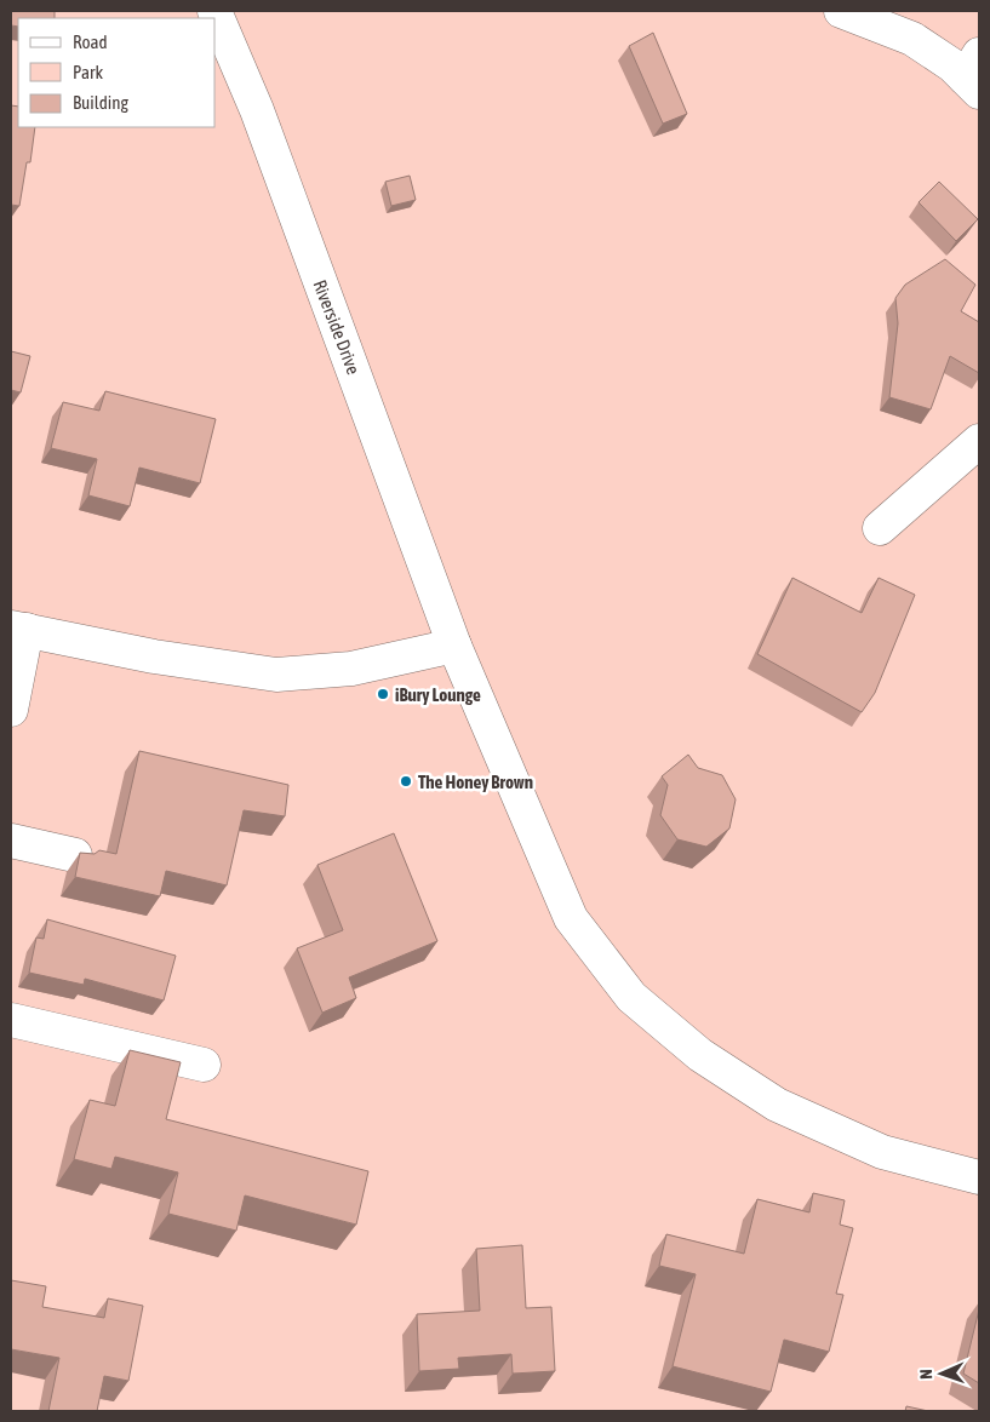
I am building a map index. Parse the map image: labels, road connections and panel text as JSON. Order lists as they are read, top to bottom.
{
  "streets": {
    "street": ["Riverside Drive"]
  },
  "places": ["iBury Lounge", "The Honey Brown"],
  "legend": ["Road", "Park", "Building"],
  "north": "left"
}
